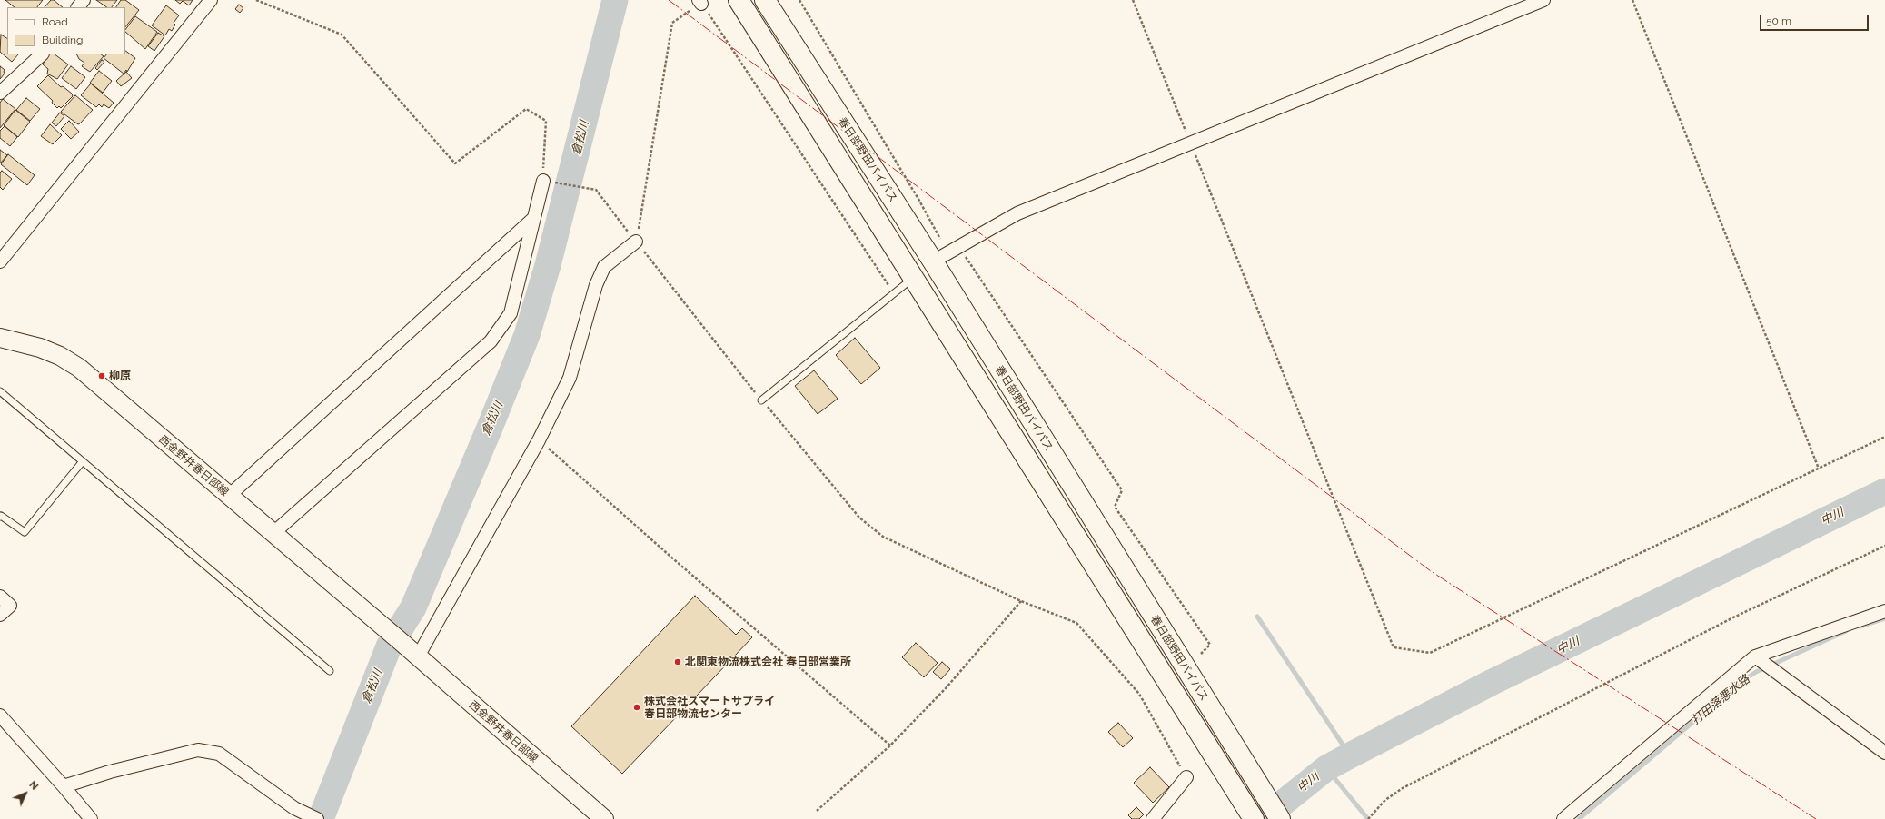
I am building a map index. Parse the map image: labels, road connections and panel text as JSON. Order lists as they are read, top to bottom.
{
  "streets": {
    "highway": ["春日部野田バイパス"],
    "main road": ["西金野井春日部線"]
  },
  "water": ["倉松川", "中川", "打田落悪水路"],
  "places": ["柳原", "北関東物流株式会社 春日部営業所", "株式会社スマートサプライ 春日部物流センター"],
  "legend": ["Road", "Building"],
  "scale_bar": "50 m",
  "north": "top right"
}
